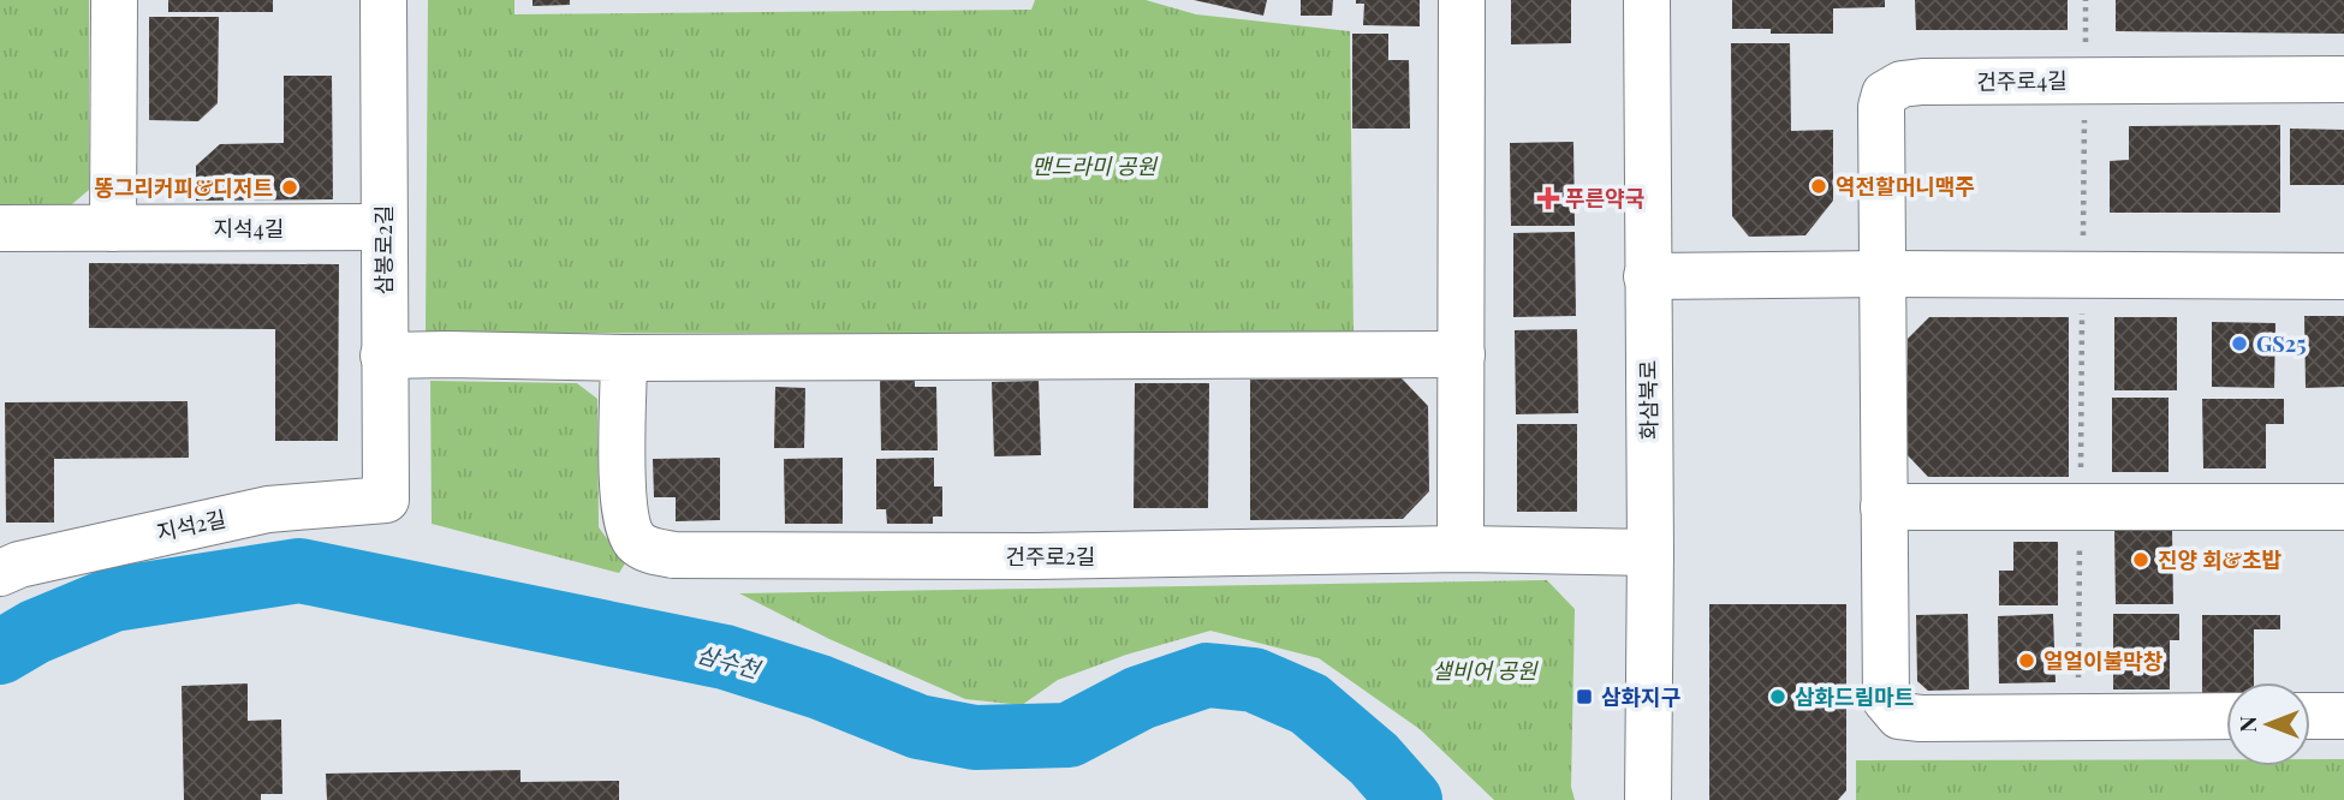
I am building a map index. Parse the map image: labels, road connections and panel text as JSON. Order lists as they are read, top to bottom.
{
  "streets": {
    "street": [
      "건주로4길",
      "지석4길",
      "삼봉로2길",
      "화삼북로",
      "지석2길",
      "건주로2길"
    ]
  },
  "crossings": [
    ["지석4길", "삼봉로2길"],
    ["삼봉로2길", "지석2길"],
    ["화삼북로", "건주로2길"]
  ],
  "water": ["삼수천"],
  "parks": ["맨드라미 공원", "샐비어 공원"],
  "places": {
    "other": [
      "역전할머니맥주",
      "똥그리커피&디저트",
      "GS25",
      "진양 회&초밥",
      "얼얼이불막창",
      "삼화드림마트"
    ],
    "health": ["푸른약국"],
    "transit": ["삼화지구"]
  },
  "north": "left"
}
